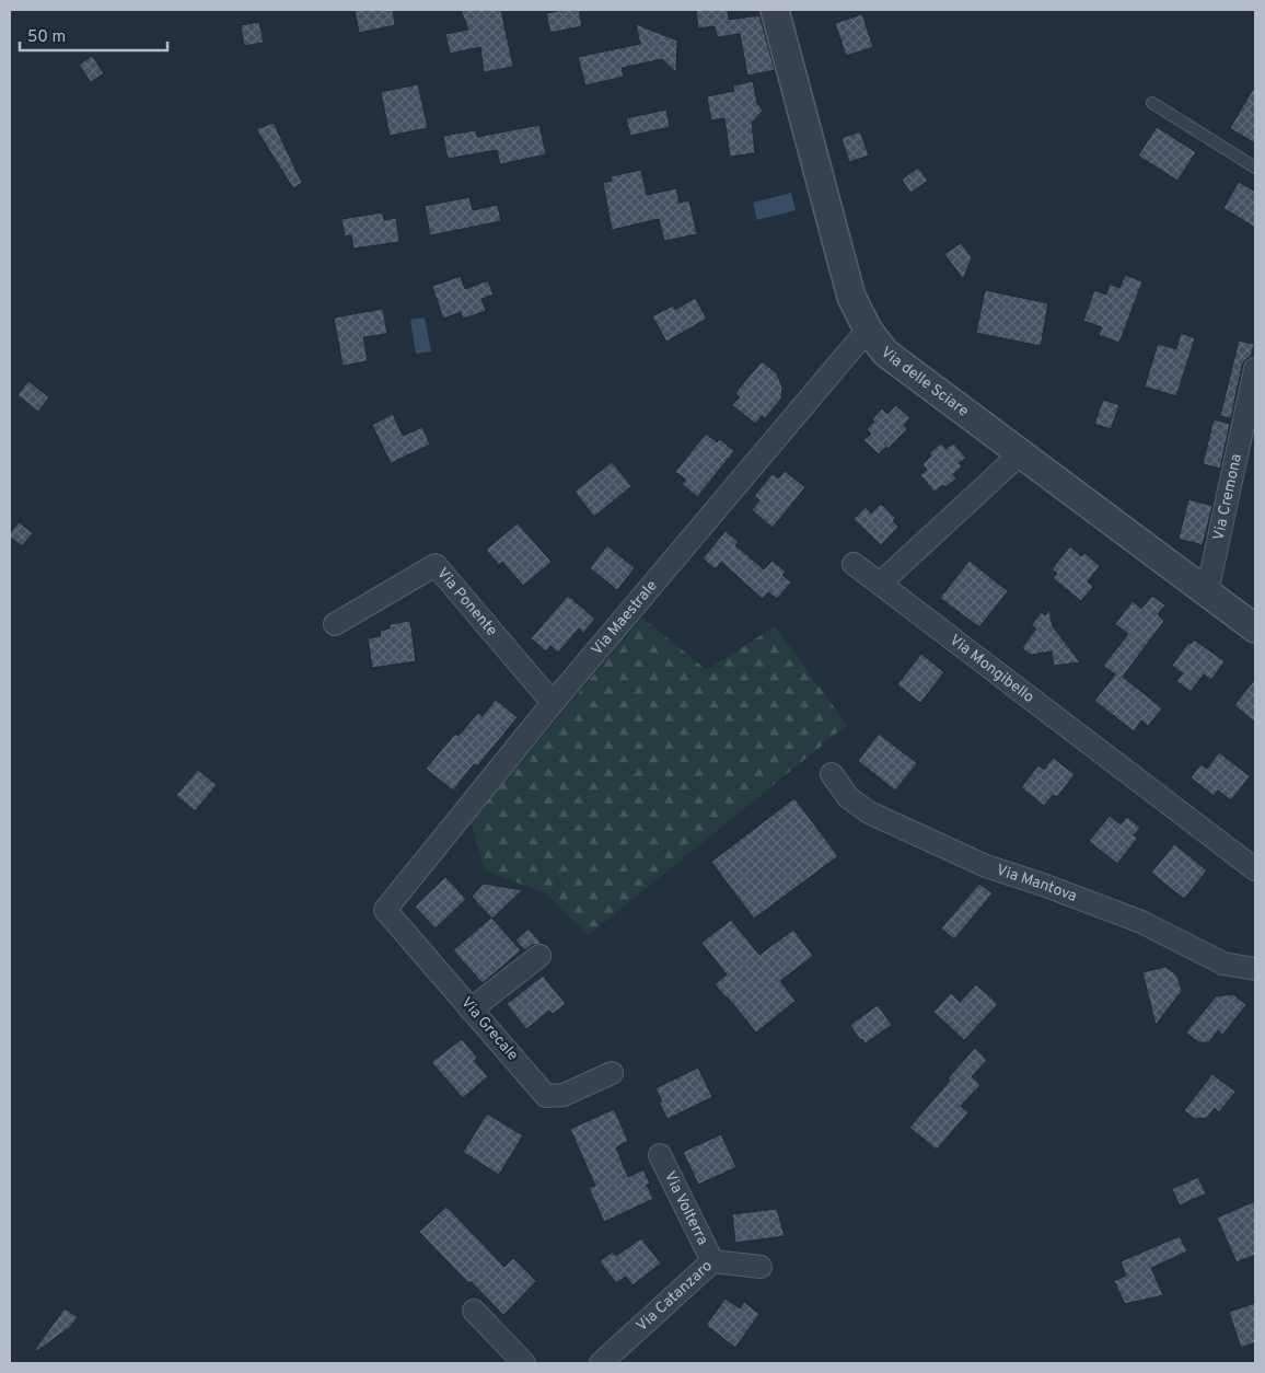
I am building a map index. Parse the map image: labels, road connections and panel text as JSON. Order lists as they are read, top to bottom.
{
  "streets": {
    "street": [
      "Via delle Sciare",
      "Via Cremona",
      "Via Ponente",
      "Via Maestrale",
      "Via Mongibello",
      "Via Mantova",
      "Via Grecale",
      "Via Volterra",
      "Via Catanzaro"
    ]
  },
  "crossings": [
    ["Via delle Sciare", "Via Cremona"],
    ["Via delle Sciare", "Via Maestrale"],
    ["Via Ponente", "Via Maestrale"],
    ["Via Maestrale", "Via Grecale"],
    ["Via Volterra", "Via Catanzaro"]
  ],
  "scale_bar": "50 m"
}
